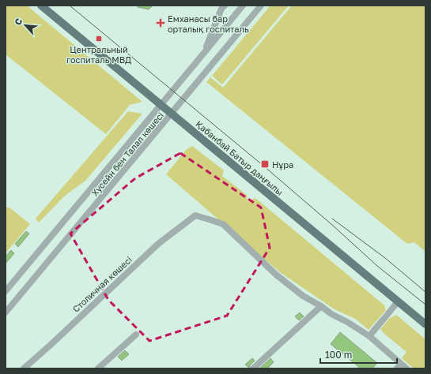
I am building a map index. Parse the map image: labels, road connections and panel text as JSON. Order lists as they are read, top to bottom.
{
  "streets": {
    "main road": ["Қабанбай Батыр даңғылы"],
    "street": ["Хусейн бен Талал көшесі", "Столичная көшесі"]
  },
  "crossings": [
    ["Хусейн бен Талал көшесі", "Қабанбай Батыр даңғылы"]
  ],
  "places": {
    "health": ["Емханасы бар орталық госпиталь"],
    "transit": ["Центральный госпиталь МВД", "Нұра"]
  },
  "scale_bar": "100 m",
  "north": "top left"
}
